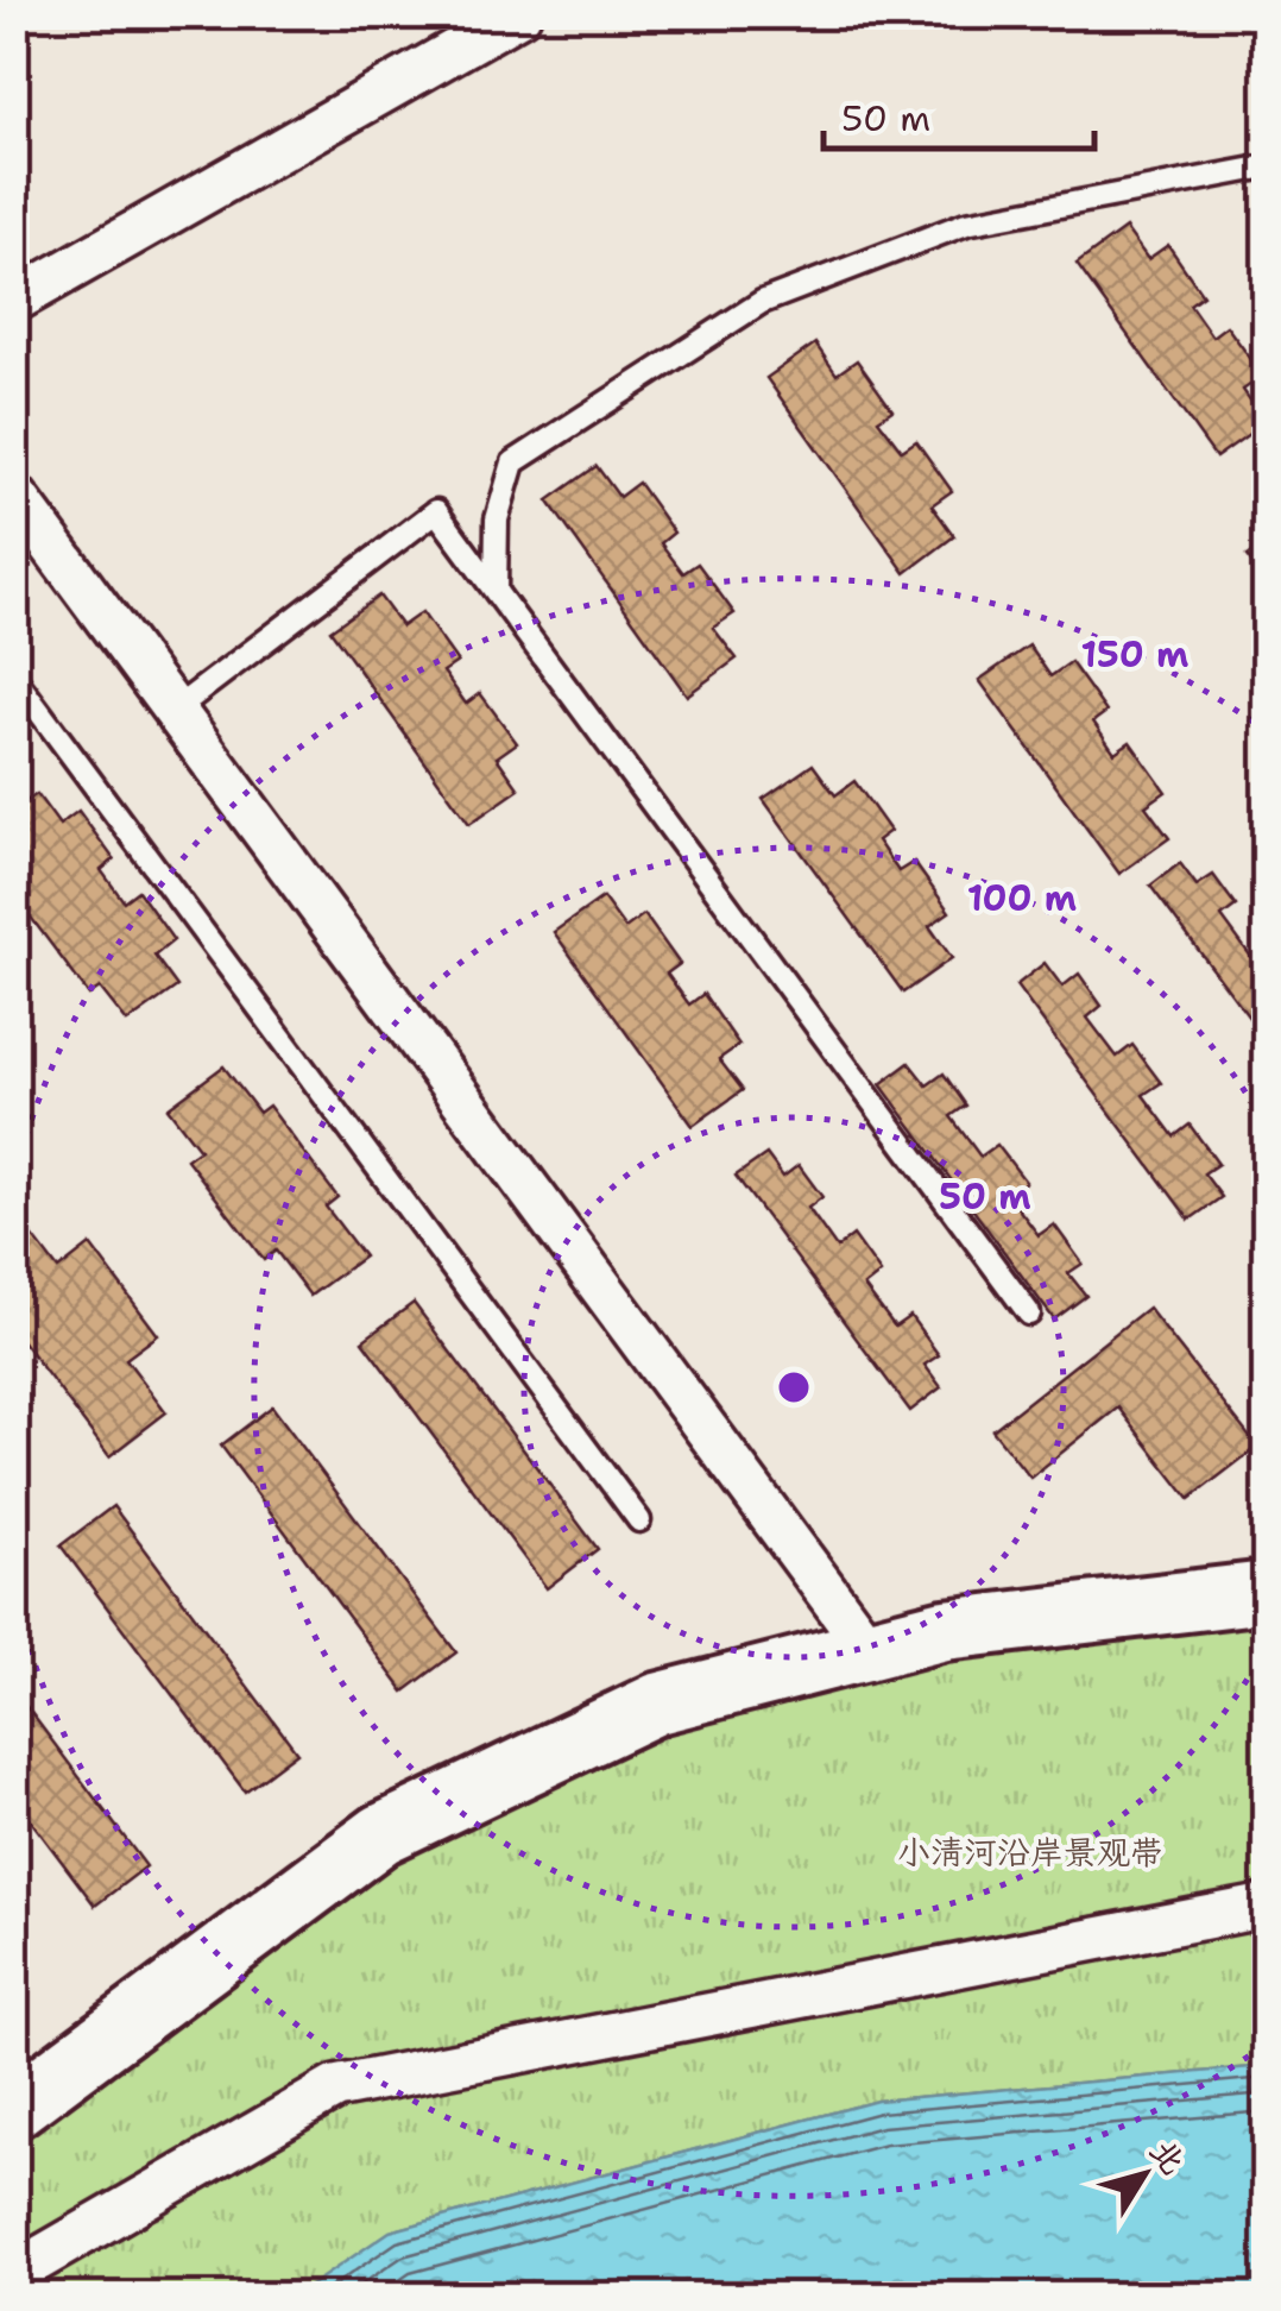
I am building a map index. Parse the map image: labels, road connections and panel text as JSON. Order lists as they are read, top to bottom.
{
  "parks": ["小清河沿岸景观带"],
  "scale_bar": "50 m",
  "north": "top right",
  "rings": ["150 m", "100 m", "50 m"]
}
